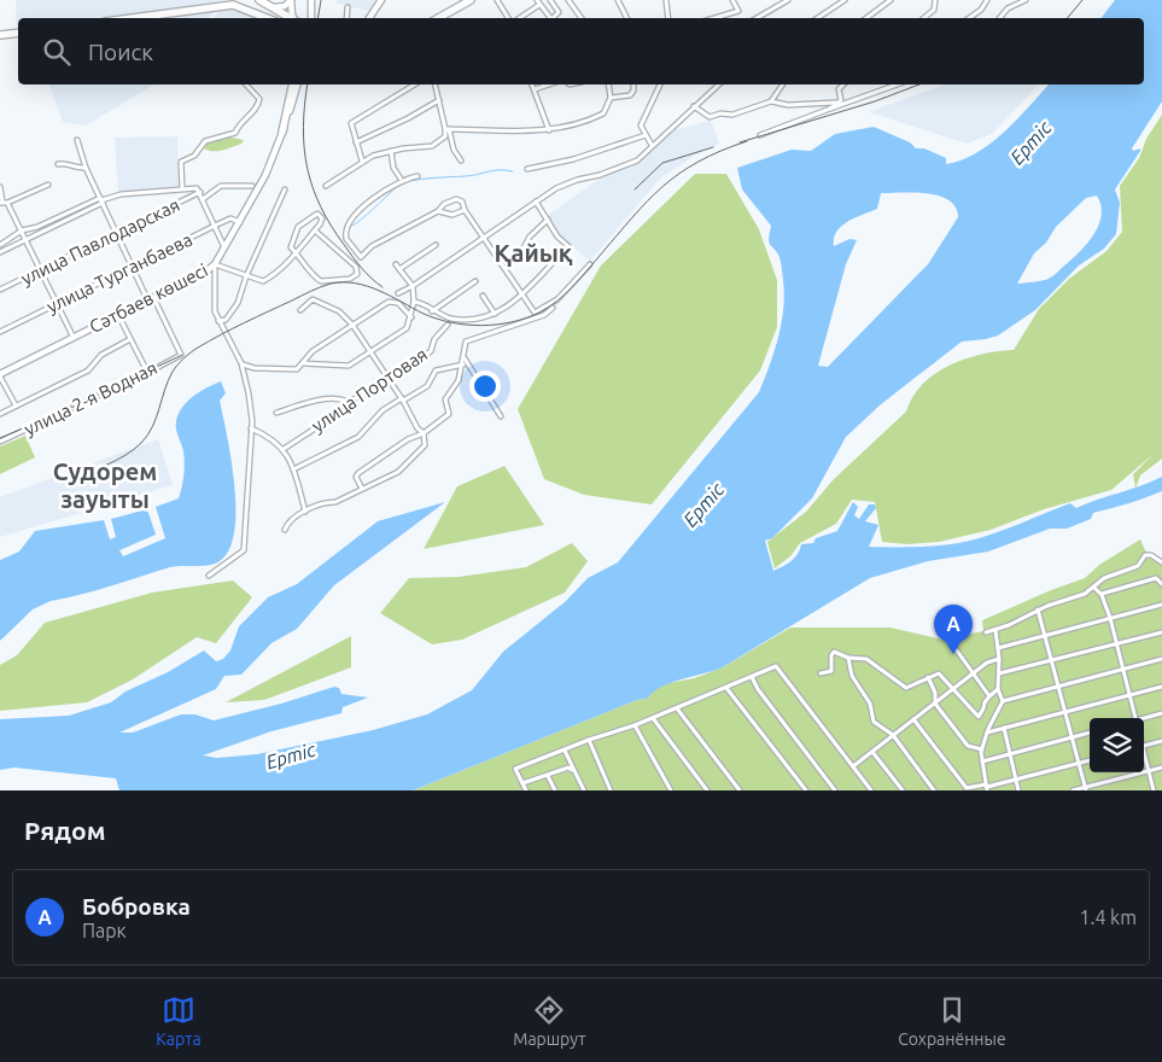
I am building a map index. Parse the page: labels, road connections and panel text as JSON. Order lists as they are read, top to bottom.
{
  "streets": {
    "main road": ["Сәтбаев көшесі"],
    "street": [
      "улица Павлодарская",
      "улица Турганбаева",
      "улица Портовая",
      "улица 2-я Водная"
    ]
  },
  "crossings": [
    ["улица Турганбаева", "Сәтбаев көшесі"],
    ["Сәтбаев көшесі", "улица 2-я Водная"]
  ],
  "districts": ["Қайық", "Судорем зауыты"],
  "water": ["Ертіс"],
  "page": {
    "search": "Поиск",
    "pins": "A",
    "heading": "Рядом",
    "list": [
      {
        "mark": "A",
        "name": "Бобровка",
        "note": "Парк",
        "value": "1.4 km"
      }
    ],
    "nav": ["Карта", "Маршрут", "Сохранённые"]
  }
}
